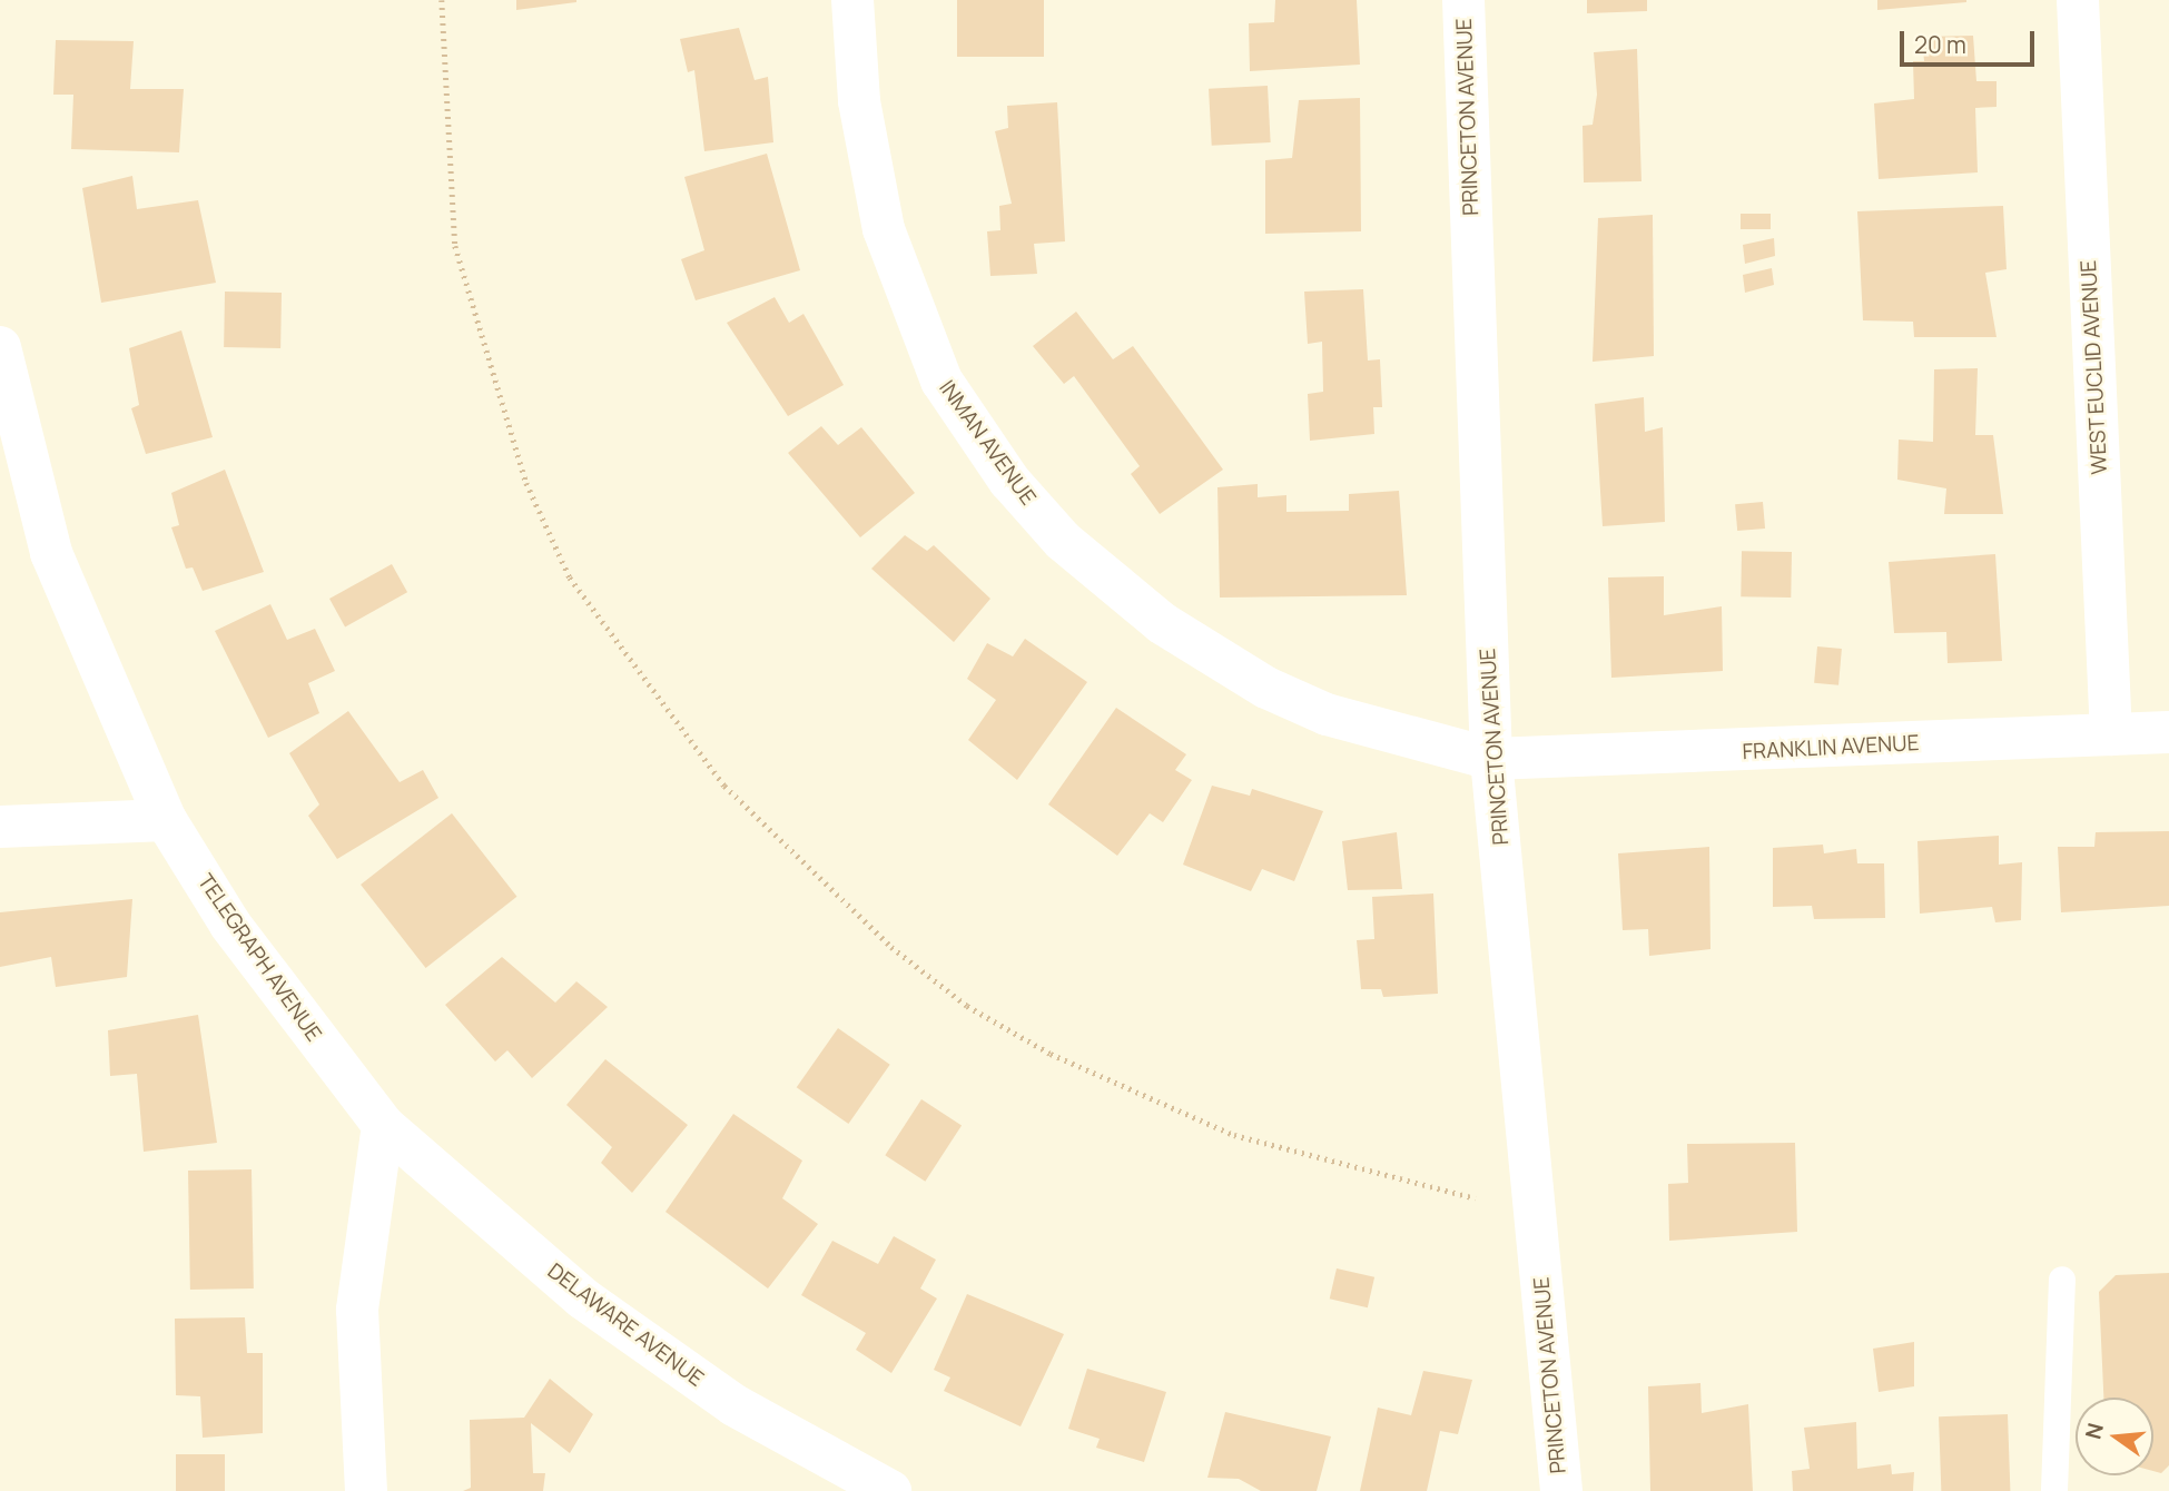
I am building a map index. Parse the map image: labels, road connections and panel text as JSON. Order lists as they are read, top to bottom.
{
  "streets": {
    "street": [
      "PRINCETON AVENUE",
      "WEST EUCLID AVENUE",
      "INMAN AVENUE",
      "FRANKLIN AVENUE",
      "TELEGRAPH AVENUE",
      "DELAWARE AVENUE"
    ]
  },
  "crossings": [
    ["PRINCETON AVENUE", "INMAN AVENUE"],
    ["PRINCETON AVENUE", "FRANKLIN AVENUE"],
    ["WEST EUCLID AVENUE", "FRANKLIN AVENUE"],
    ["INMAN AVENUE", "FRANKLIN AVENUE"],
    ["TELEGRAPH AVENUE", "DELAWARE AVENUE"]
  ],
  "scale_bar": "20 m",
  "north": "left"
}
